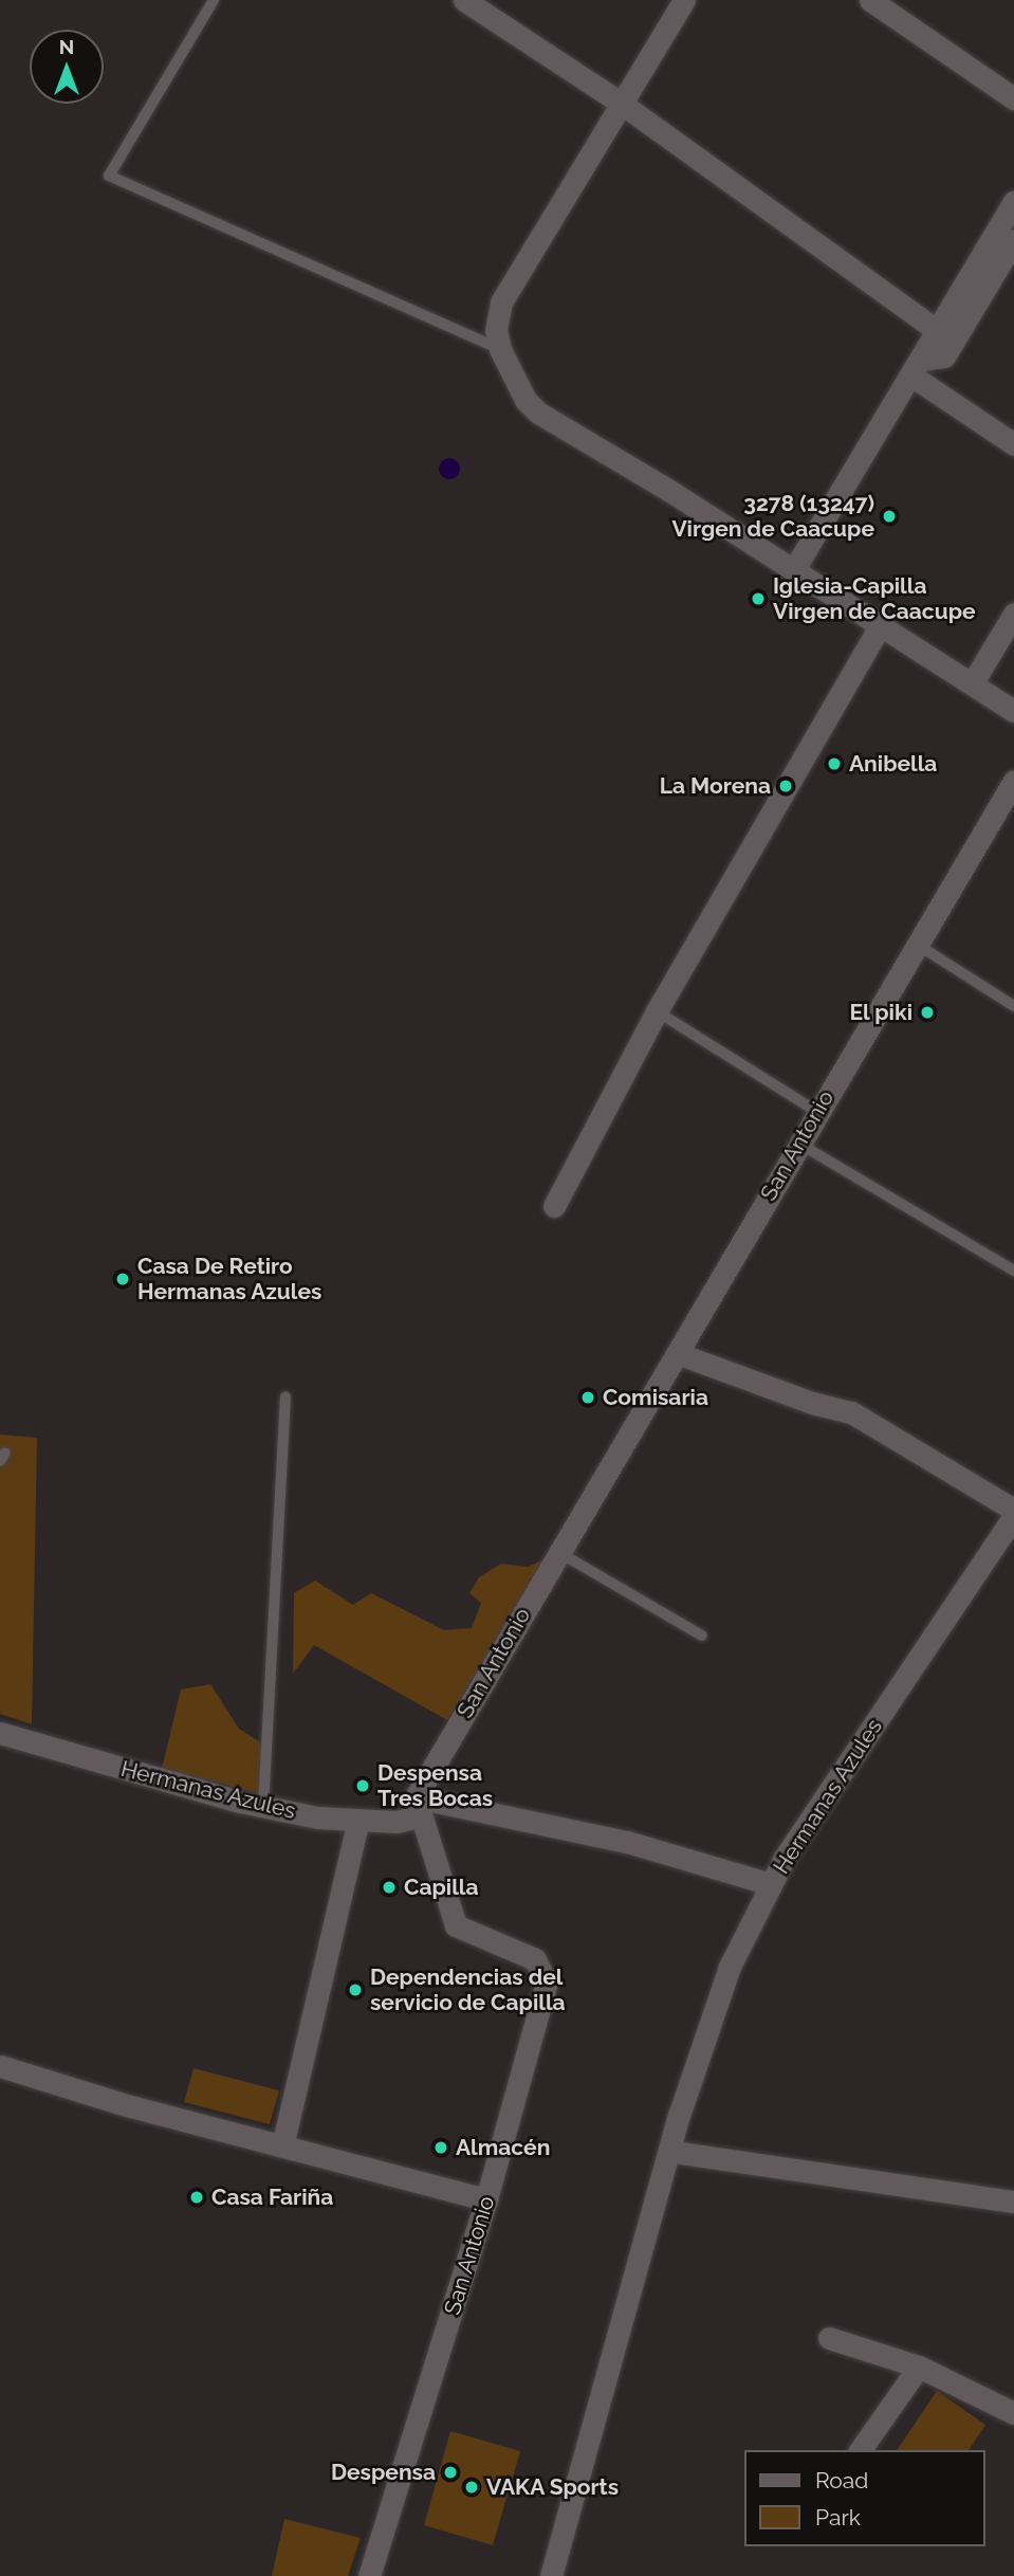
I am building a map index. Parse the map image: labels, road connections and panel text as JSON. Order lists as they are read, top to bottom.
{
  "streets": {
    "street": ["San Antonio", "Hermanas Azules"]
  },
  "crossings": [
    ["San Antonio", "Hermanas Azules"]
  ],
  "places": [
    "3278 (13247) Virgen de Caacupe",
    "Iglesia-Capilla Virgen de Caacupe",
    "Anibella",
    "La Morena",
    "El piki",
    "Casa De Retiro Hermanas Azules",
    "Comisaria",
    "Despensa Tres Bocas",
    "Capilla",
    "Dependencias del servicio de Capilla",
    "Almacén",
    "Casa Fariña",
    "Despensa",
    "VAKA Sports"
  ],
  "legend": ["Road", "Park"],
  "north": "top"
}
